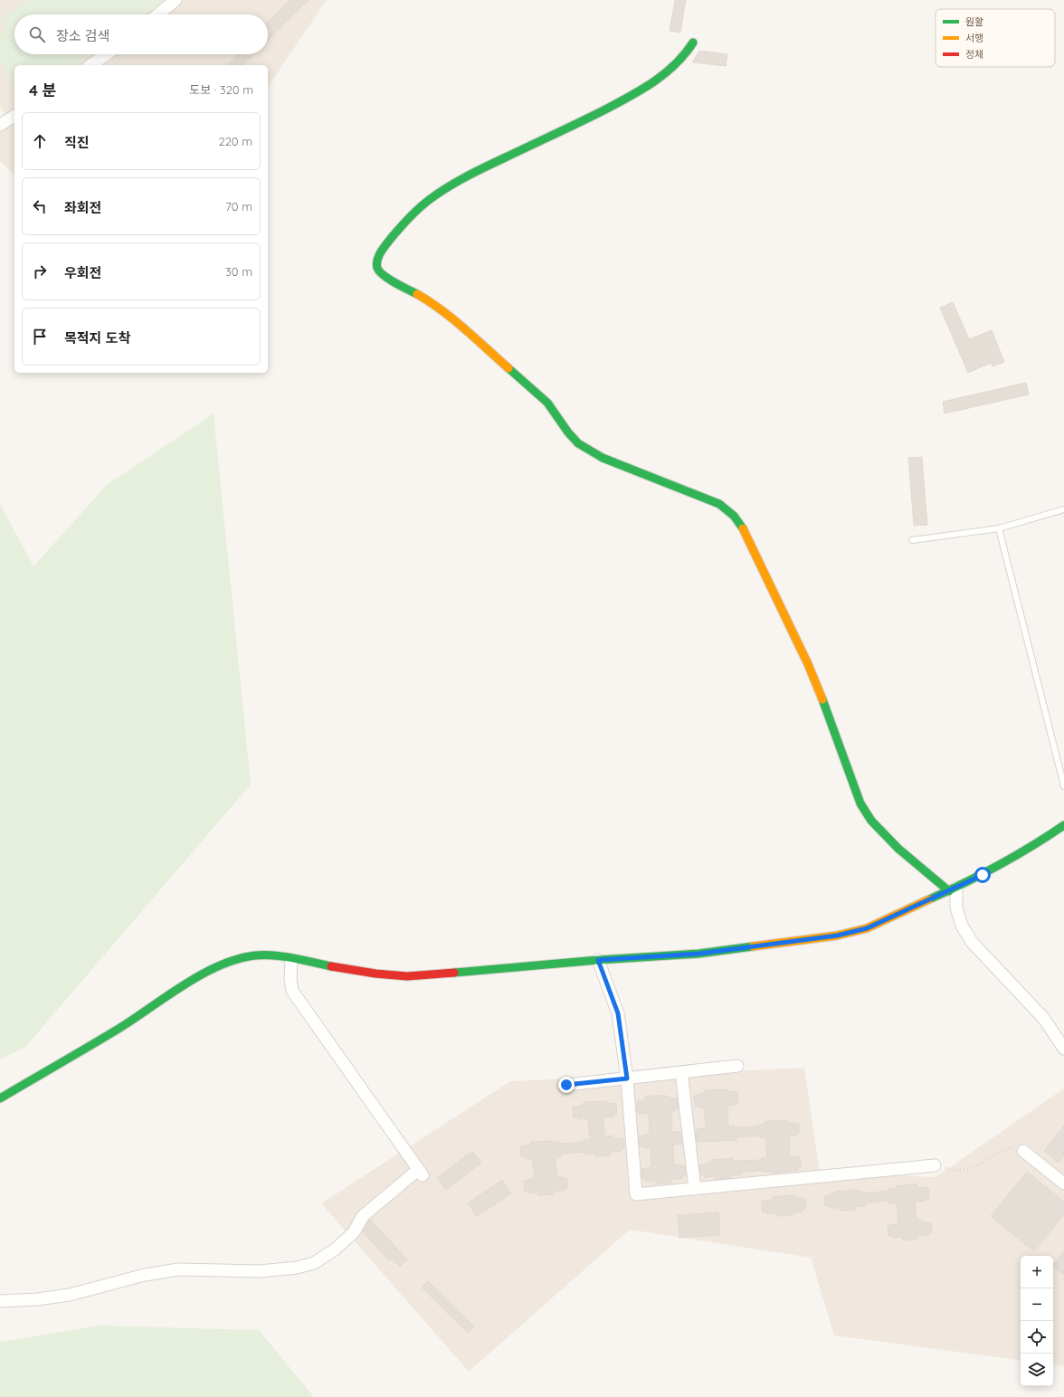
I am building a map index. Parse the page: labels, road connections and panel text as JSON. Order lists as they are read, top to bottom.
{
  "legend": ["원활", "서행", "정체"],
  "page": {
    "search": "장소 검색",
    "heading": ["4 분", "도보 · 320 m"],
    "list": [
      ["직진", "220 m"],
      ["좌회전", "70 m"],
      ["우회전", "30 m"],
      "목적지 도착"
    ],
    "map_buttons": ["+", "−"]
  }
}
